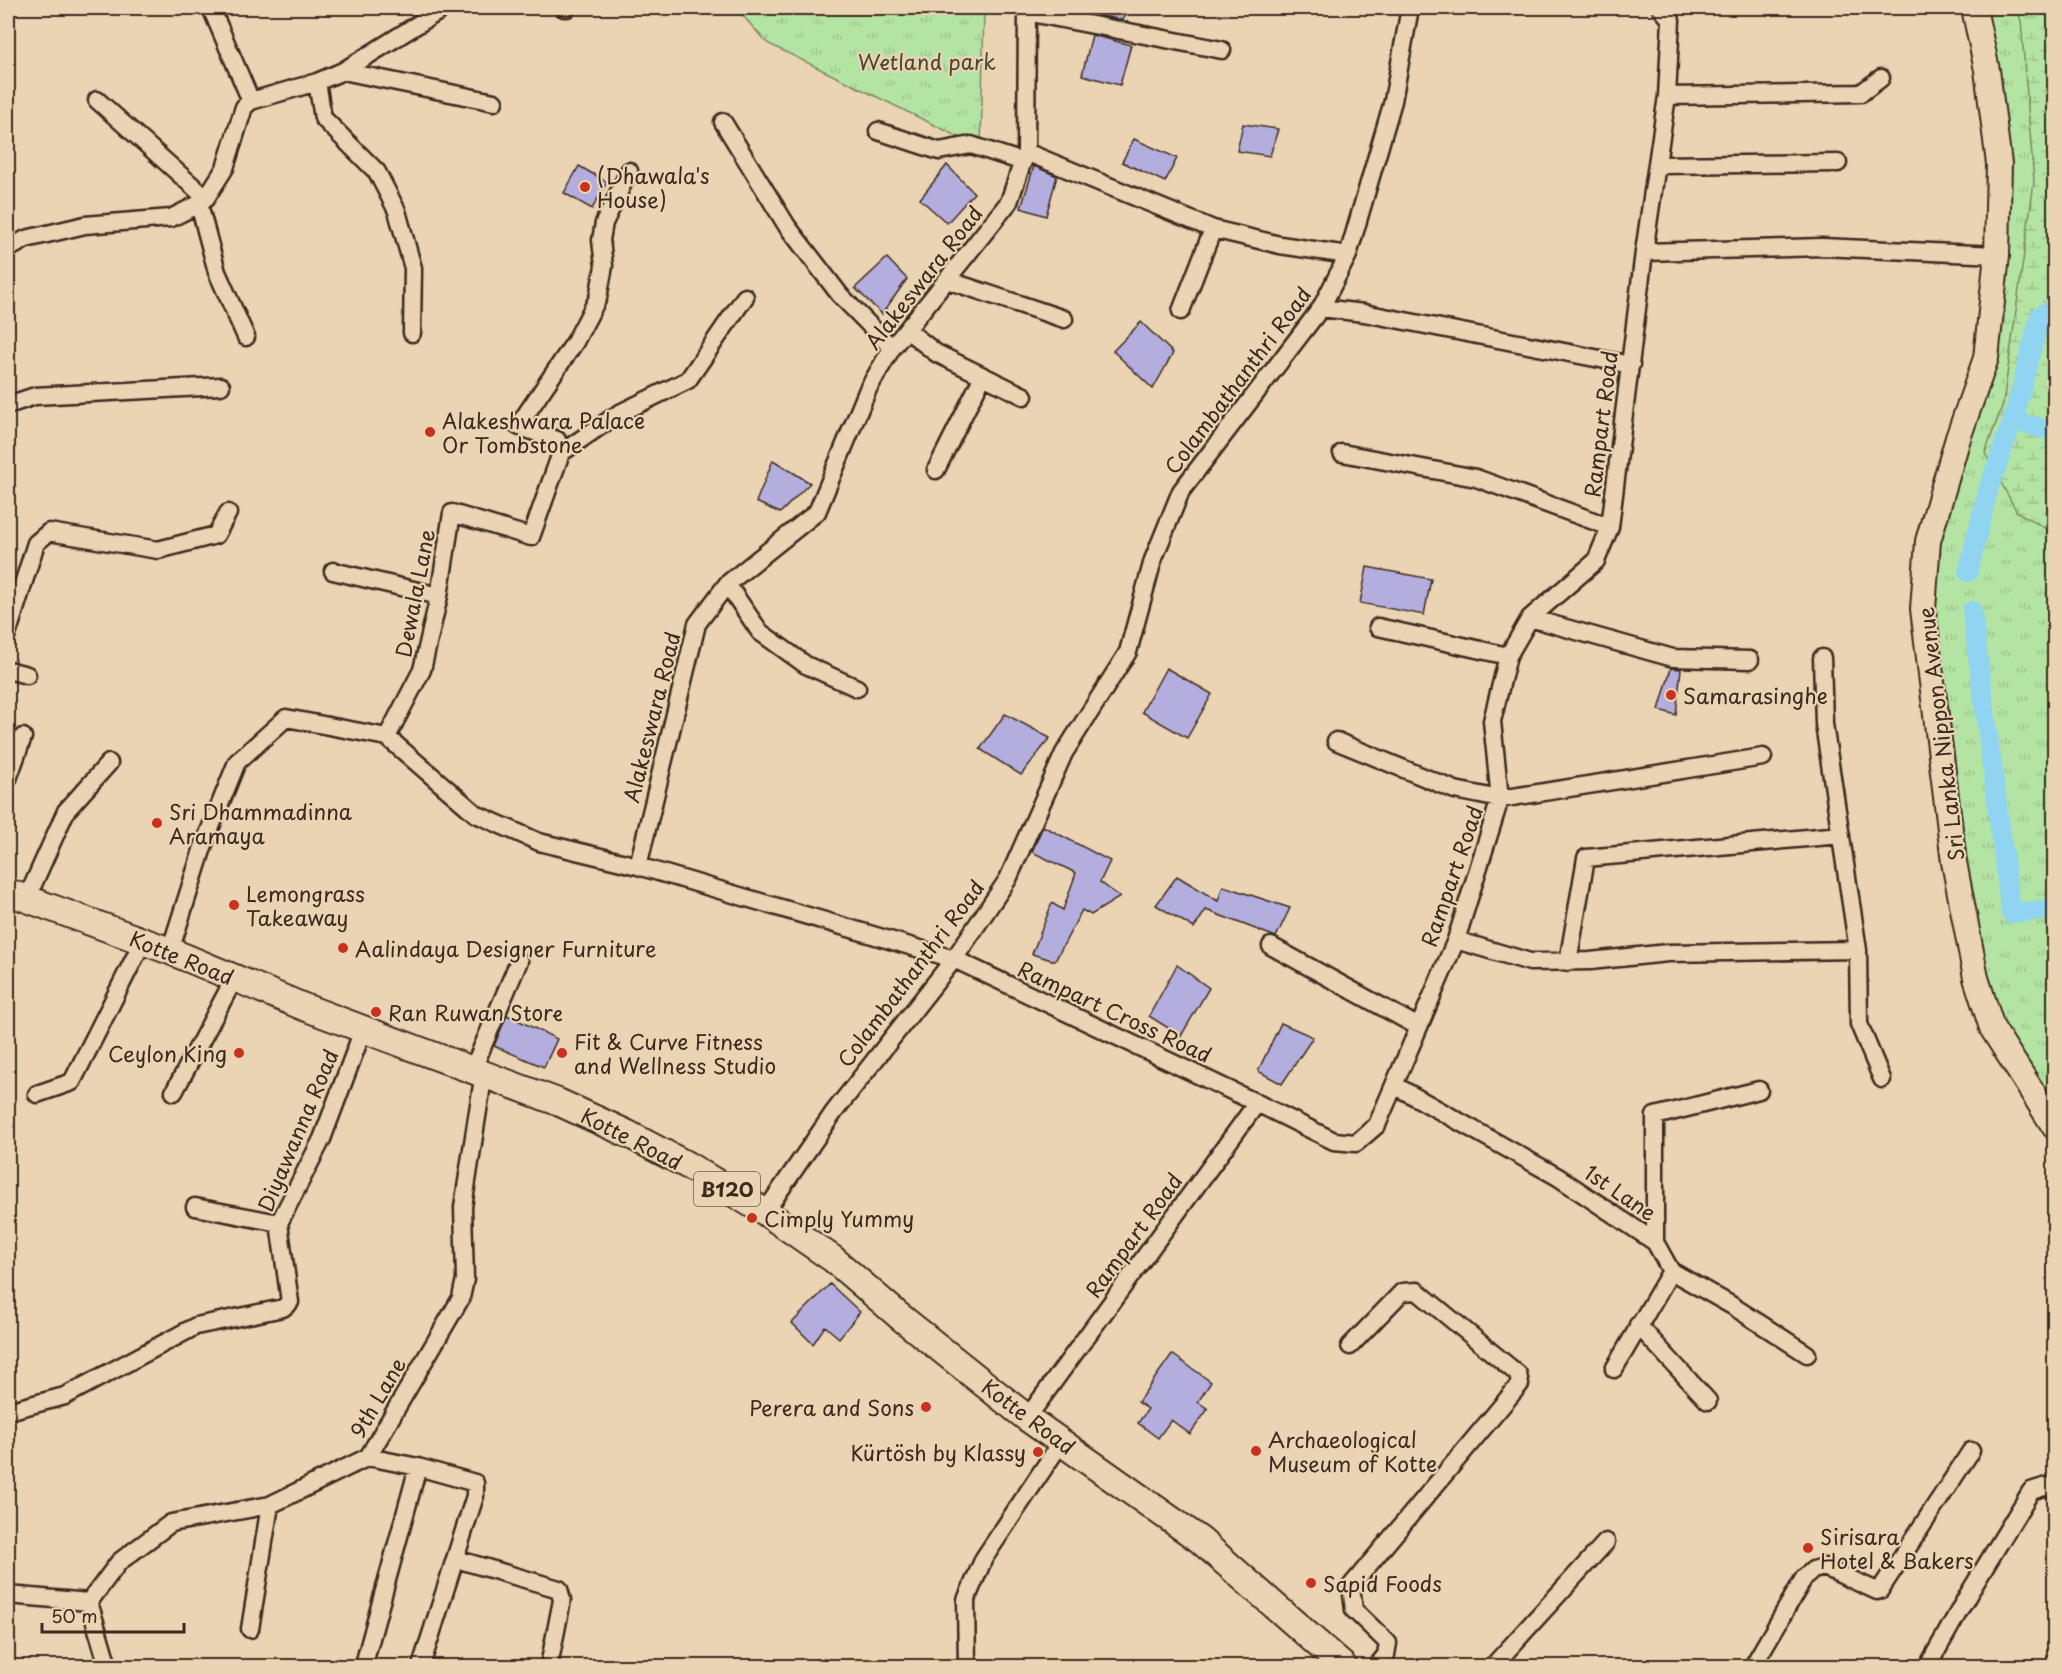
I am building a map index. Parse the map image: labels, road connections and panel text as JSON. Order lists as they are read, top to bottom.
{
  "streets": {
    "main road": ["Kotte Road", "B120"],
    "street": [
      "Alakeswara Road",
      "Colambathanthri Road",
      "Rampart Road",
      "Dewala Lane",
      "Sri Lanka Nippon Avenue",
      "Rampart Cross Road",
      "Diyawanna Road",
      "1st Lane",
      "9th Lane"
    ]
  },
  "crossings": [
    ["Colambathanthri Road", "Kotte Road"],
    ["Colambathanthri Road", "Rampart Cross Road"],
    ["Rampart Road", "Kotte Road"],
    ["Rampart Road", "Rampart Cross Road"],
    ["Rampart Road", "1st Lane"],
    ["Kotte Road", "Diyawanna Road"],
    ["Kotte Road", "9th Lane"]
  ],
  "parks": ["Wetland park"],
  "places": [
    "(Dhawala's House)",
    "Alakeshwara Palace Or Tombstone",
    "Samarasinghe",
    "Sri Dhammadinna Aramaya",
    "Lemongrass Takeaway",
    "Aalindaya Designer Furniture",
    "Ran Ruwan Store",
    "Ceylon King",
    "Fit & Curve Fitness and Wellness Studio",
    "Cimply Yummy",
    "Perera and Sons",
    "Archaeological Museum of Kotte",
    "Kürtösh by Klassy",
    "Sirisara Hotel & Bakers",
    "Sapid Foods"
  ],
  "scale_bar": "50 m"
}
